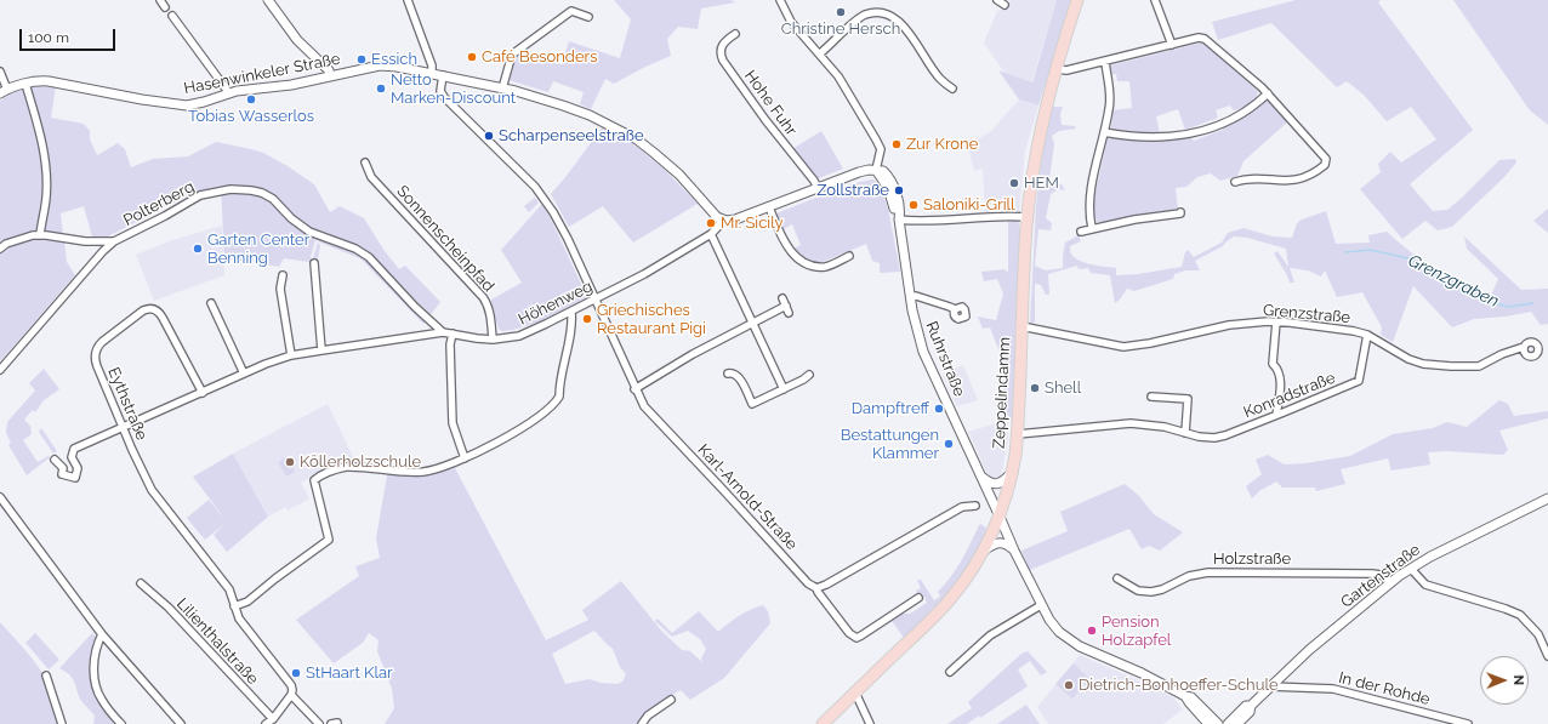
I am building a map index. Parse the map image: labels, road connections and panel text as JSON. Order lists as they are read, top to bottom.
{
  "streets": {
    "main road": ["Zeppelindamm"],
    "street": [
      "Hasenwinkeler Straße",
      "Hohe Fuhr",
      "Polterberg",
      "Sonnenscheinpfad",
      "Höhenweg",
      "Grenzstraße",
      "Ruhrstraße",
      "Konradstraße",
      "Eythstraße",
      "Karl-Arnold-Straße",
      "Holzstraße",
      "Gartenstraße",
      "Lilienthalstraße",
      "In der Rohde"
    ]
  },
  "crossings": [
    ["Hasenwinkeler Straße", "Höhenweg"],
    ["Polterberg", "Höhenweg"],
    ["Sonnenscheinpfad", "Höhenweg"],
    ["Höhenweg", "Eythstraße"],
    ["Höhenweg", "Karl-Arnold-Straße"],
    ["Grenzstraße", "Zeppelindamm"],
    ["Grenzstraße", "Konradstraße"],
    ["Ruhrstraße", "Zeppelindamm"],
    ["Zeppelindamm", "Konradstraße"],
    ["Holzstraße", "Gartenstraße"],
    ["Gartenstraße", "In der Rohde"]
  ],
  "water": ["Grenzgraben"],
  "places": [
    "Christine Hersch",
    "Café Besonders",
    "Essich",
    "Netto Marken-Discount",
    "Tobias Wasserlos",
    "Scharpenseelstraße",
    "Zur Krone",
    "HEM",
    "Zollstraße",
    "Saloniki-Grill",
    "Mr. Sicily",
    "Garten Center Benning",
    "Griechisches Restaurant Pigi",
    "Shell",
    "Dampftreff",
    "Bestattungen Klammer",
    "Köllerholzschule",
    "Pension Holzapfel",
    "StHaart Klar",
    "Dietrich-Bonhoeffer-Schule"
  ],
  "scale_bar": "100 m",
  "north": "right"
}
